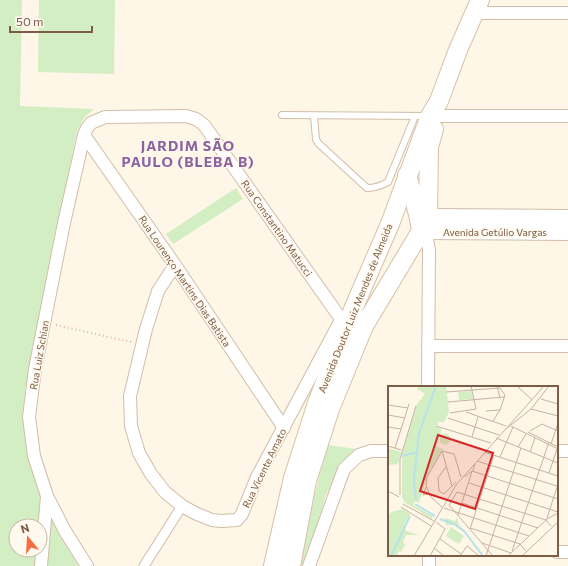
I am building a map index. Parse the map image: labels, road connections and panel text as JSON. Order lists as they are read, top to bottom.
{
  "streets": {
    "main road": ["Avenida Doutor Luiz Mendes de Almeida"],
    "street": [
      "Rua Constantino Matucci",
      "Avenida Getúlio Vargas",
      "Rua Lourenço Martins Dias Batista",
      "Rua Luiz Schian",
      "Rua Vicente Amato"
    ]
  },
  "crossings": [
    ["Rua Constantino Matucci", "Rua Lourenço Martins Dias Batista"],
    ["Rua Constantino Matucci", "Avenida Doutor Luiz Mendes de Almeida"],
    ["Rua Constantino Matucci", "Rua Luiz Schian"],
    ["Avenida Getúlio Vargas", "Avenida Doutor Luiz Mendes de Almeida"],
    ["Rua Lourenço Martins Dias Batista", "Rua Luiz Schian"],
    ["Rua Lourenço Martins Dias Batista", "Rua Vicente Amato"],
    ["Avenida Doutor Luiz Mendes de Almeida", "Rua Vicente Amato"]
  ],
  "districts": ["JARDIM SÃO PAULO (BLEBA B)"],
  "scale_bar": "50 m",
  "north": "top"
}
